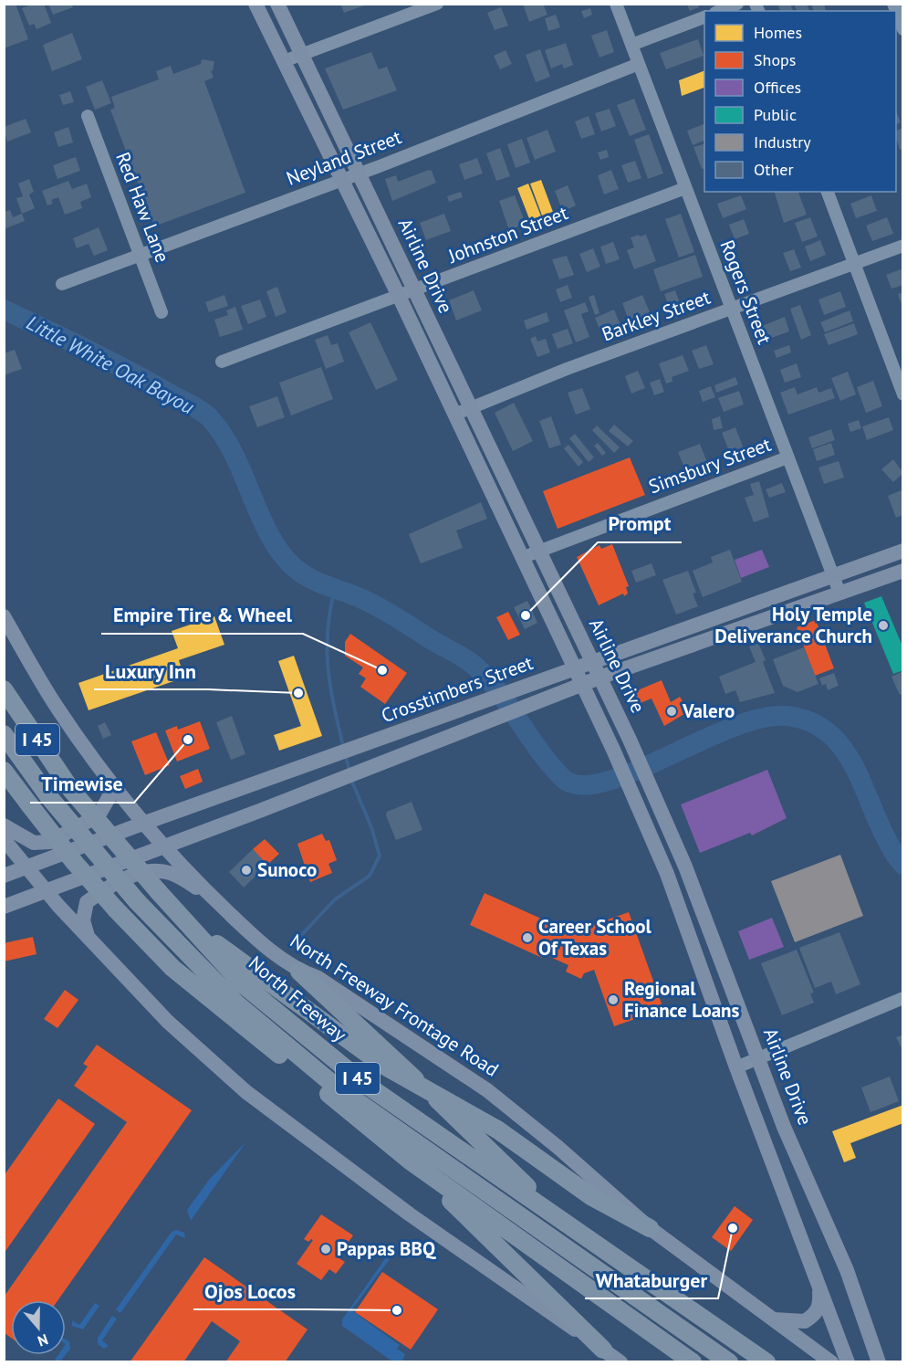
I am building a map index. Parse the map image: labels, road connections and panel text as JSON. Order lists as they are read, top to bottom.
{
  "streets": {
    "highway": ["I 45", "North Freeway"],
    "main road": ["Airline Drive", "Crosstimbers Street", "North Freeway Frontage Road"],
    "street": [
      "Neyland Street",
      "Red Haw Lane",
      "Johnston Street",
      "Rogers Street",
      "Barkley Street",
      "Simsbury Street"
    ]
  },
  "crossings": [
    ["Neyland Street", "Red Haw Lane"],
    ["Neyland Street", "Airline Drive"],
    ["Neyland Street", "Rogers Street"],
    ["Johnston Street", "Airline Drive"],
    ["Johnston Street", "Rogers Street"],
    ["Airline Drive", "Barkley Street"],
    ["Airline Drive", "Simsbury Street"],
    ["Airline Drive", "Crosstimbers Street"],
    ["Rogers Street", "Barkley Street"],
    ["Rogers Street", "Simsbury Street"],
    ["Rogers Street", "Crosstimbers Street"],
    ["Crosstimbers Street", "North Freeway Frontage Road"]
  ],
  "water": ["Little White Oak Bayou"],
  "places": [
    "Prompt",
    "Holy Temple Deliverance Church",
    "Empire Tire & Wheel",
    "Luxury Inn",
    "Valero",
    "Timewise",
    "Sunoco",
    "Career School Of Texas",
    "Regional Finance Loans",
    "Whataburger",
    "Pappas BBQ",
    "Ojos Locos"
  ],
  "legend": [
    "Homes",
    "Shops",
    "Offices",
    "Public",
    "Industry",
    "Other"
  ],
  "north": "bottom"
}
